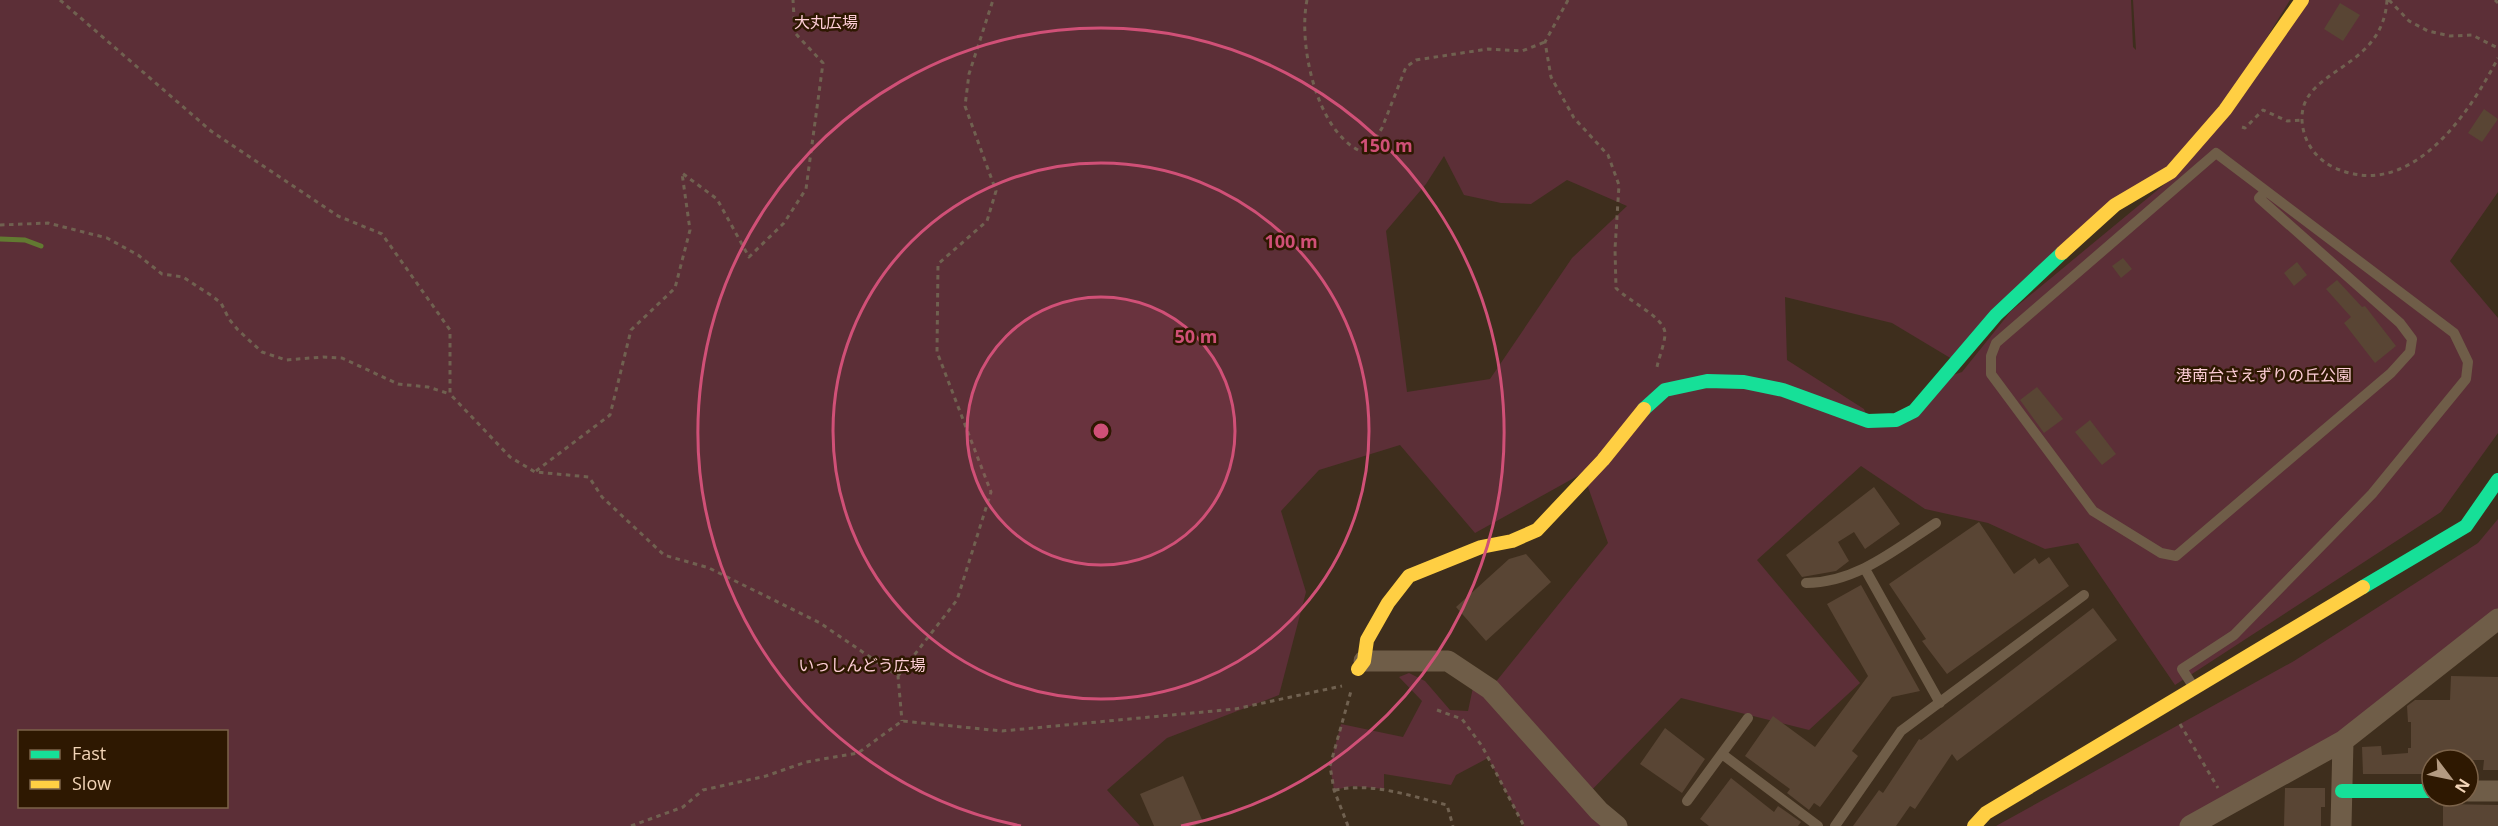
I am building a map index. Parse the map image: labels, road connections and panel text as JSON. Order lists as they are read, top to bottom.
{
  "parks": ["大丸広場", "港南台さえずりの丘公園", "いっしんどう広場"],
  "legend": ["Fast", "Slow"],
  "north": "bottom right",
  "rings": ["150 m", "100 m", "50 m"]
}
